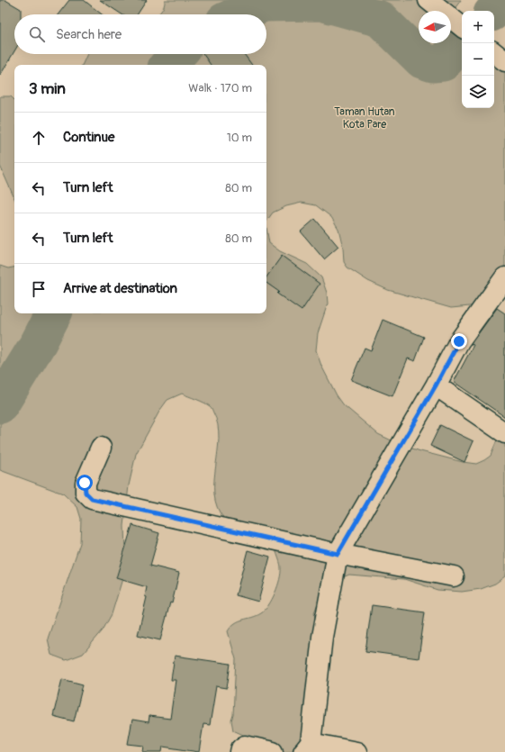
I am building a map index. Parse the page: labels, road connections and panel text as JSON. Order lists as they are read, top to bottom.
{
  "parks": ["Taman Hutan Kota Pare"],
  "north": "left",
  "page": {
    "map_buttons": ["+", "−"],
    "search": "Search here",
    "heading": ["3 min", "Walk · 170 m"],
    "list": [
      ["Continue", "10 m"],
      ["Turn left", "80 m"],
      ["Turn left", "80 m"],
      "Arrive at destination"
    ]
  }
}
